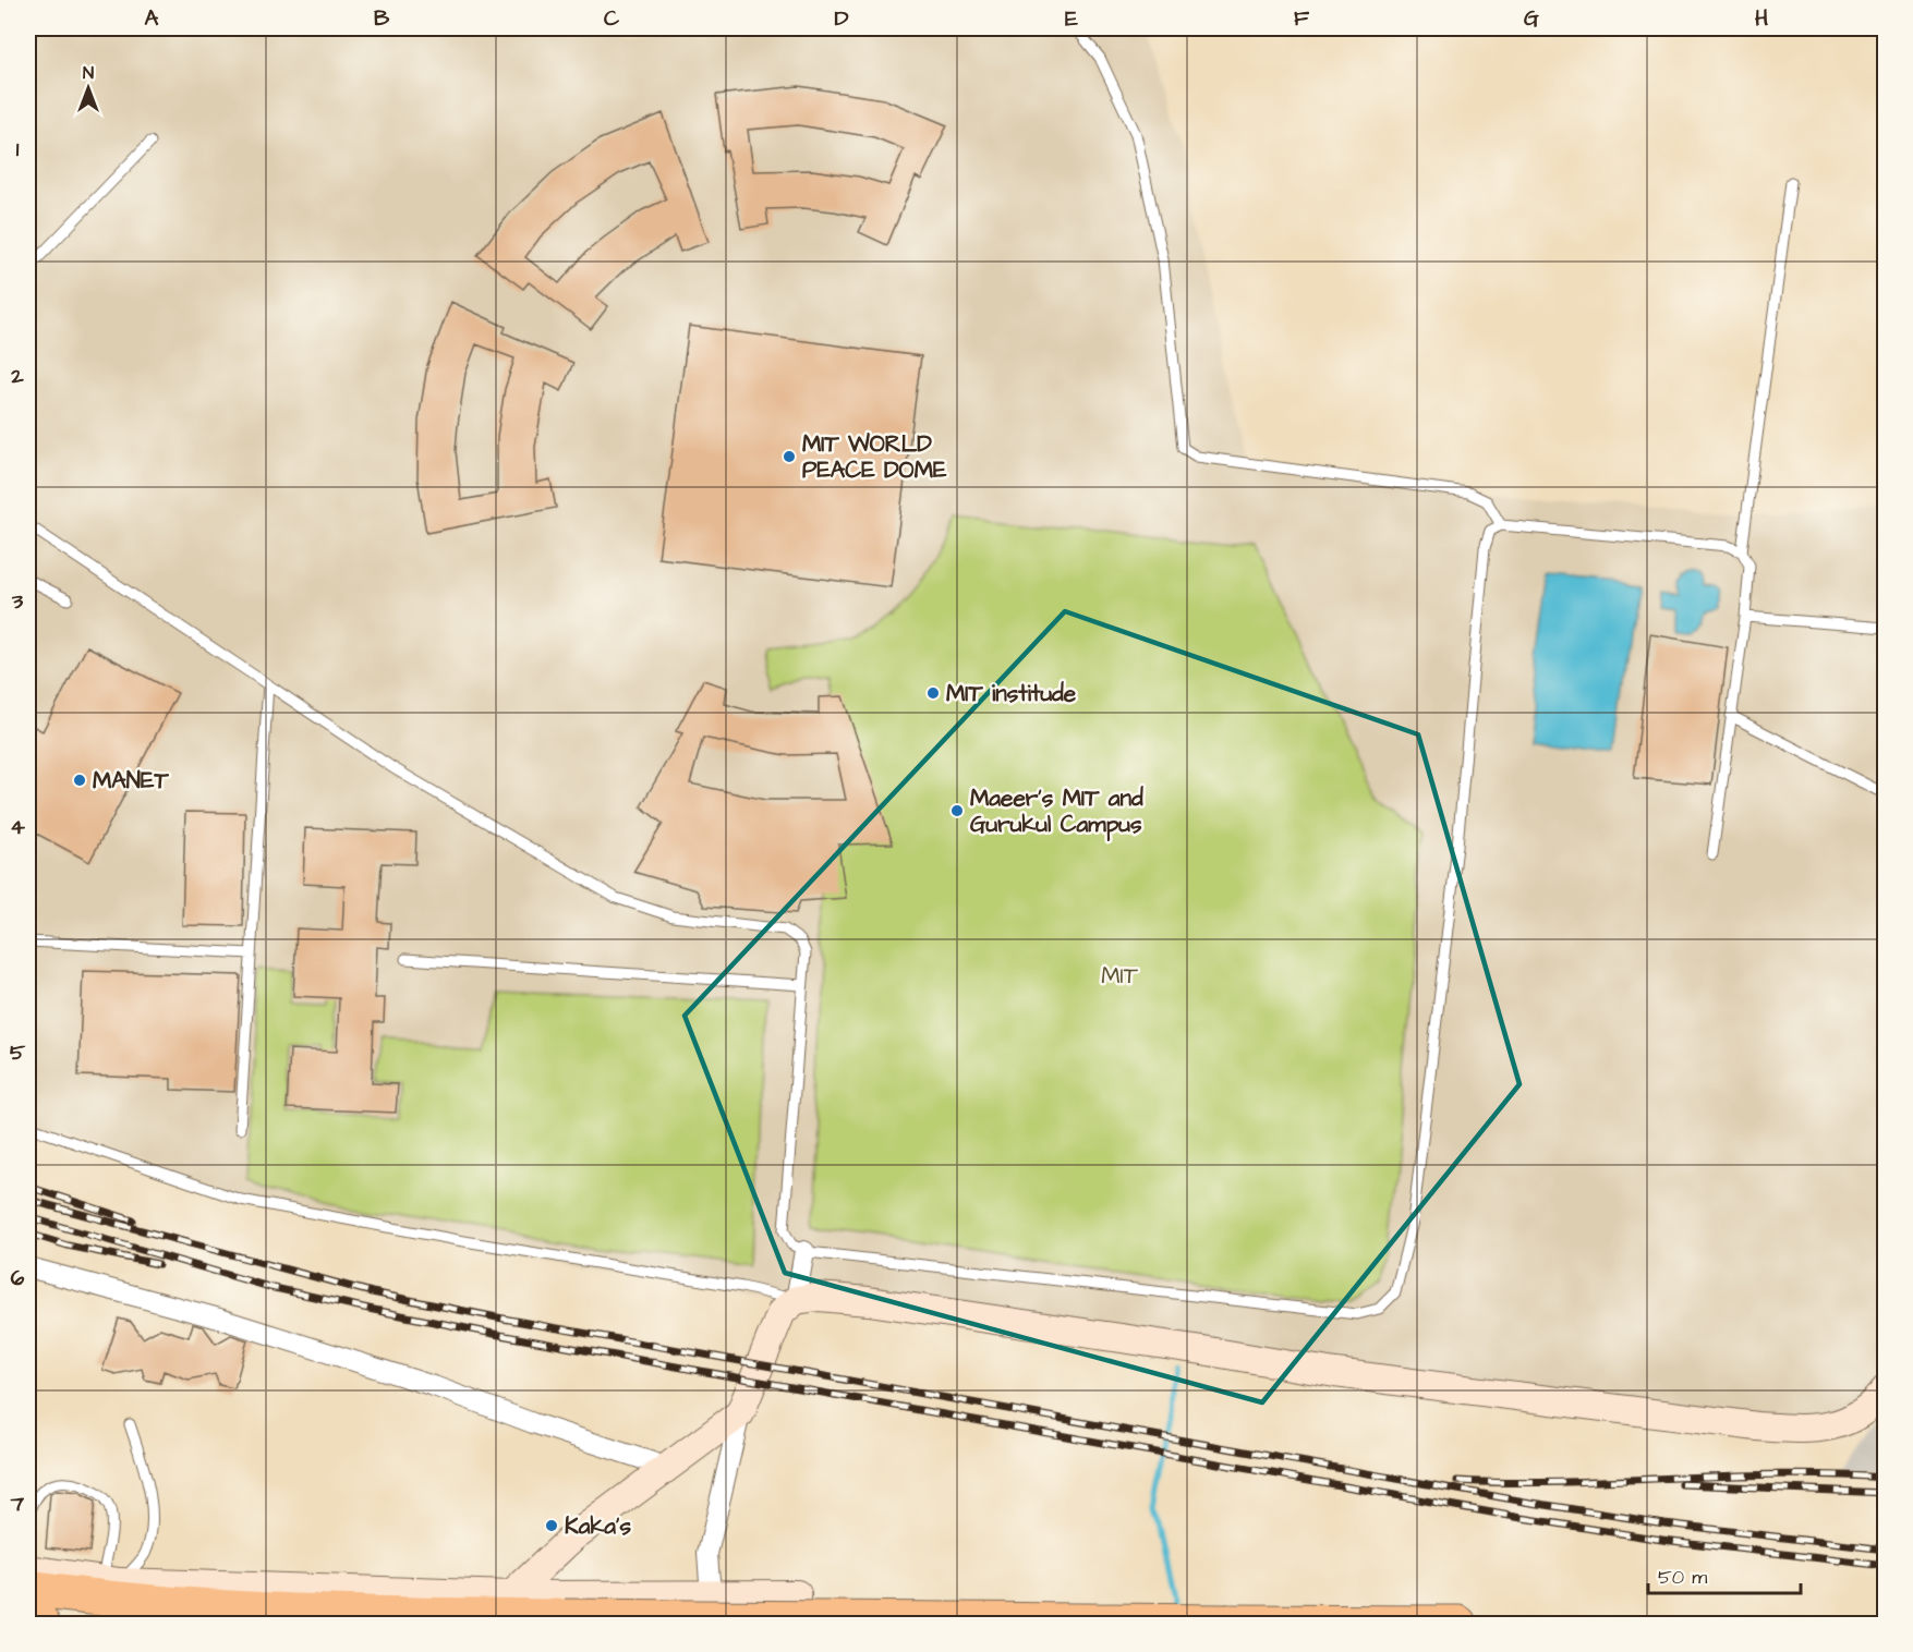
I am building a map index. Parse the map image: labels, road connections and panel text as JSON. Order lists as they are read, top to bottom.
{
  "parks": ["MIT"],
  "places": [
    "MIT WORLD PEACE DOME",
    "MIT institude",
    "MANET",
    "Maeer's MIT and Gurukul Campus",
    "Kaka's"
  ],
  "scale_bar": "50 m",
  "north": "top",
  "grid": {
    "columns": [
      "A",
      "B",
      "C",
      "D",
      "E",
      "F",
      "G",
      "H"
    ],
    "rows": [
      "1",
      "2",
      "3",
      "4",
      "5",
      "6",
      "7"
    ]
  }
}
